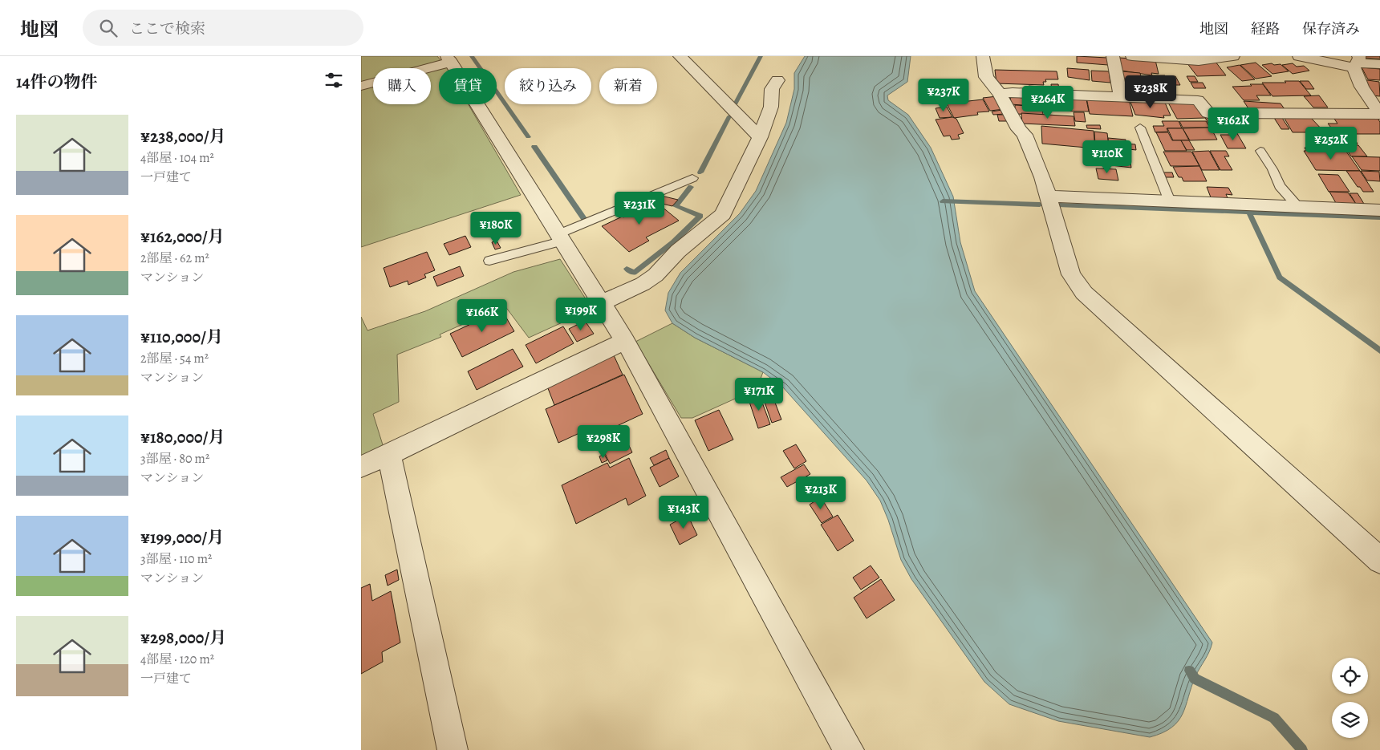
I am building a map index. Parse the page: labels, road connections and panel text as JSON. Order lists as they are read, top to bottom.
{
  "page": {
    "header": "地図",
    "search": "ここで検索",
    "nav": ["地図", "経路", "保存済み"],
    "heading": "14件の物件",
    "chip": [
      "購入",
      "賃貸",
      "絞り込み",
      "新着"
    ],
    "price": [
      "¥238K",
      "¥237K",
      "¥264K",
      "¥162K",
      "¥252K",
      "¥110K",
      "¥231K",
      "¥180K",
      "¥199K",
      "¥166K",
      "¥171K",
      "¥298K",
      "¥213K",
      "¥143K"
    ],
    "list": [
      {
        "name": "¥238,000/月",
        "note": "4部屋 · 104 m² · 一戸建て"
      },
      {
        "name": "¥162,000/月",
        "note": "2部屋 · 62 m² · マンション"
      },
      {
        "name": "¥110,000/月",
        "note": "2部屋 · 54 m² · マンション"
      },
      {
        "name": "¥180,000/月",
        "note": "3部屋 · 80 m² · マンション"
      },
      {
        "name": "¥199,000/月",
        "note": "3部屋 · 110 m² · マンション"
      },
      {
        "name": "¥298,000/月",
        "note": "4部屋 · 120 m² · 一戸建て"
      }
    ]
  }
}
